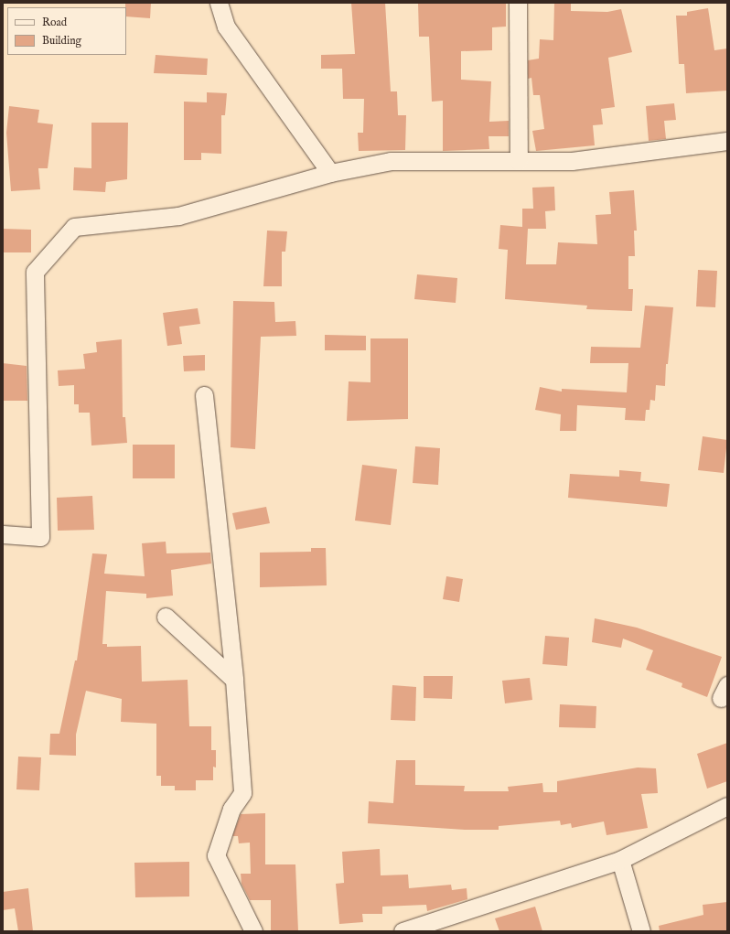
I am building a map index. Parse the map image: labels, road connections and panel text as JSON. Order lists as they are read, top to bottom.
{
  "legend": ["Road", "Building"]
}
